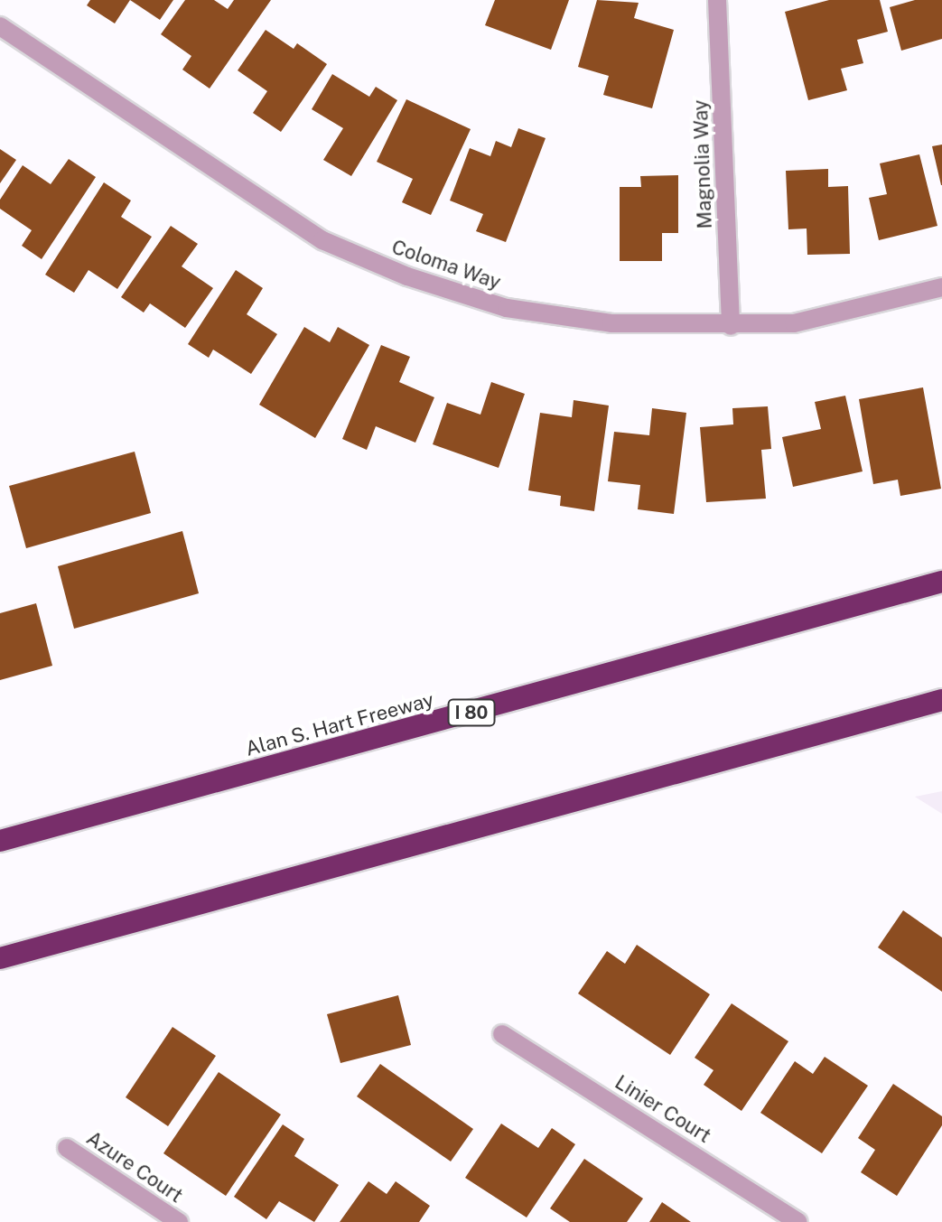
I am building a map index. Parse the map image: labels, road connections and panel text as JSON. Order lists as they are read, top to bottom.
{
  "streets": {
    "highway": ["I 80", "Alan S. Hart Freeway"],
    "street": [
      "Magnolia Way",
      "Coloma Way",
      "Linier Court",
      "Azure Court"
    ]
  },
  "crossings": [
    ["Magnolia Way", "Coloma Way"]
  ]
}
